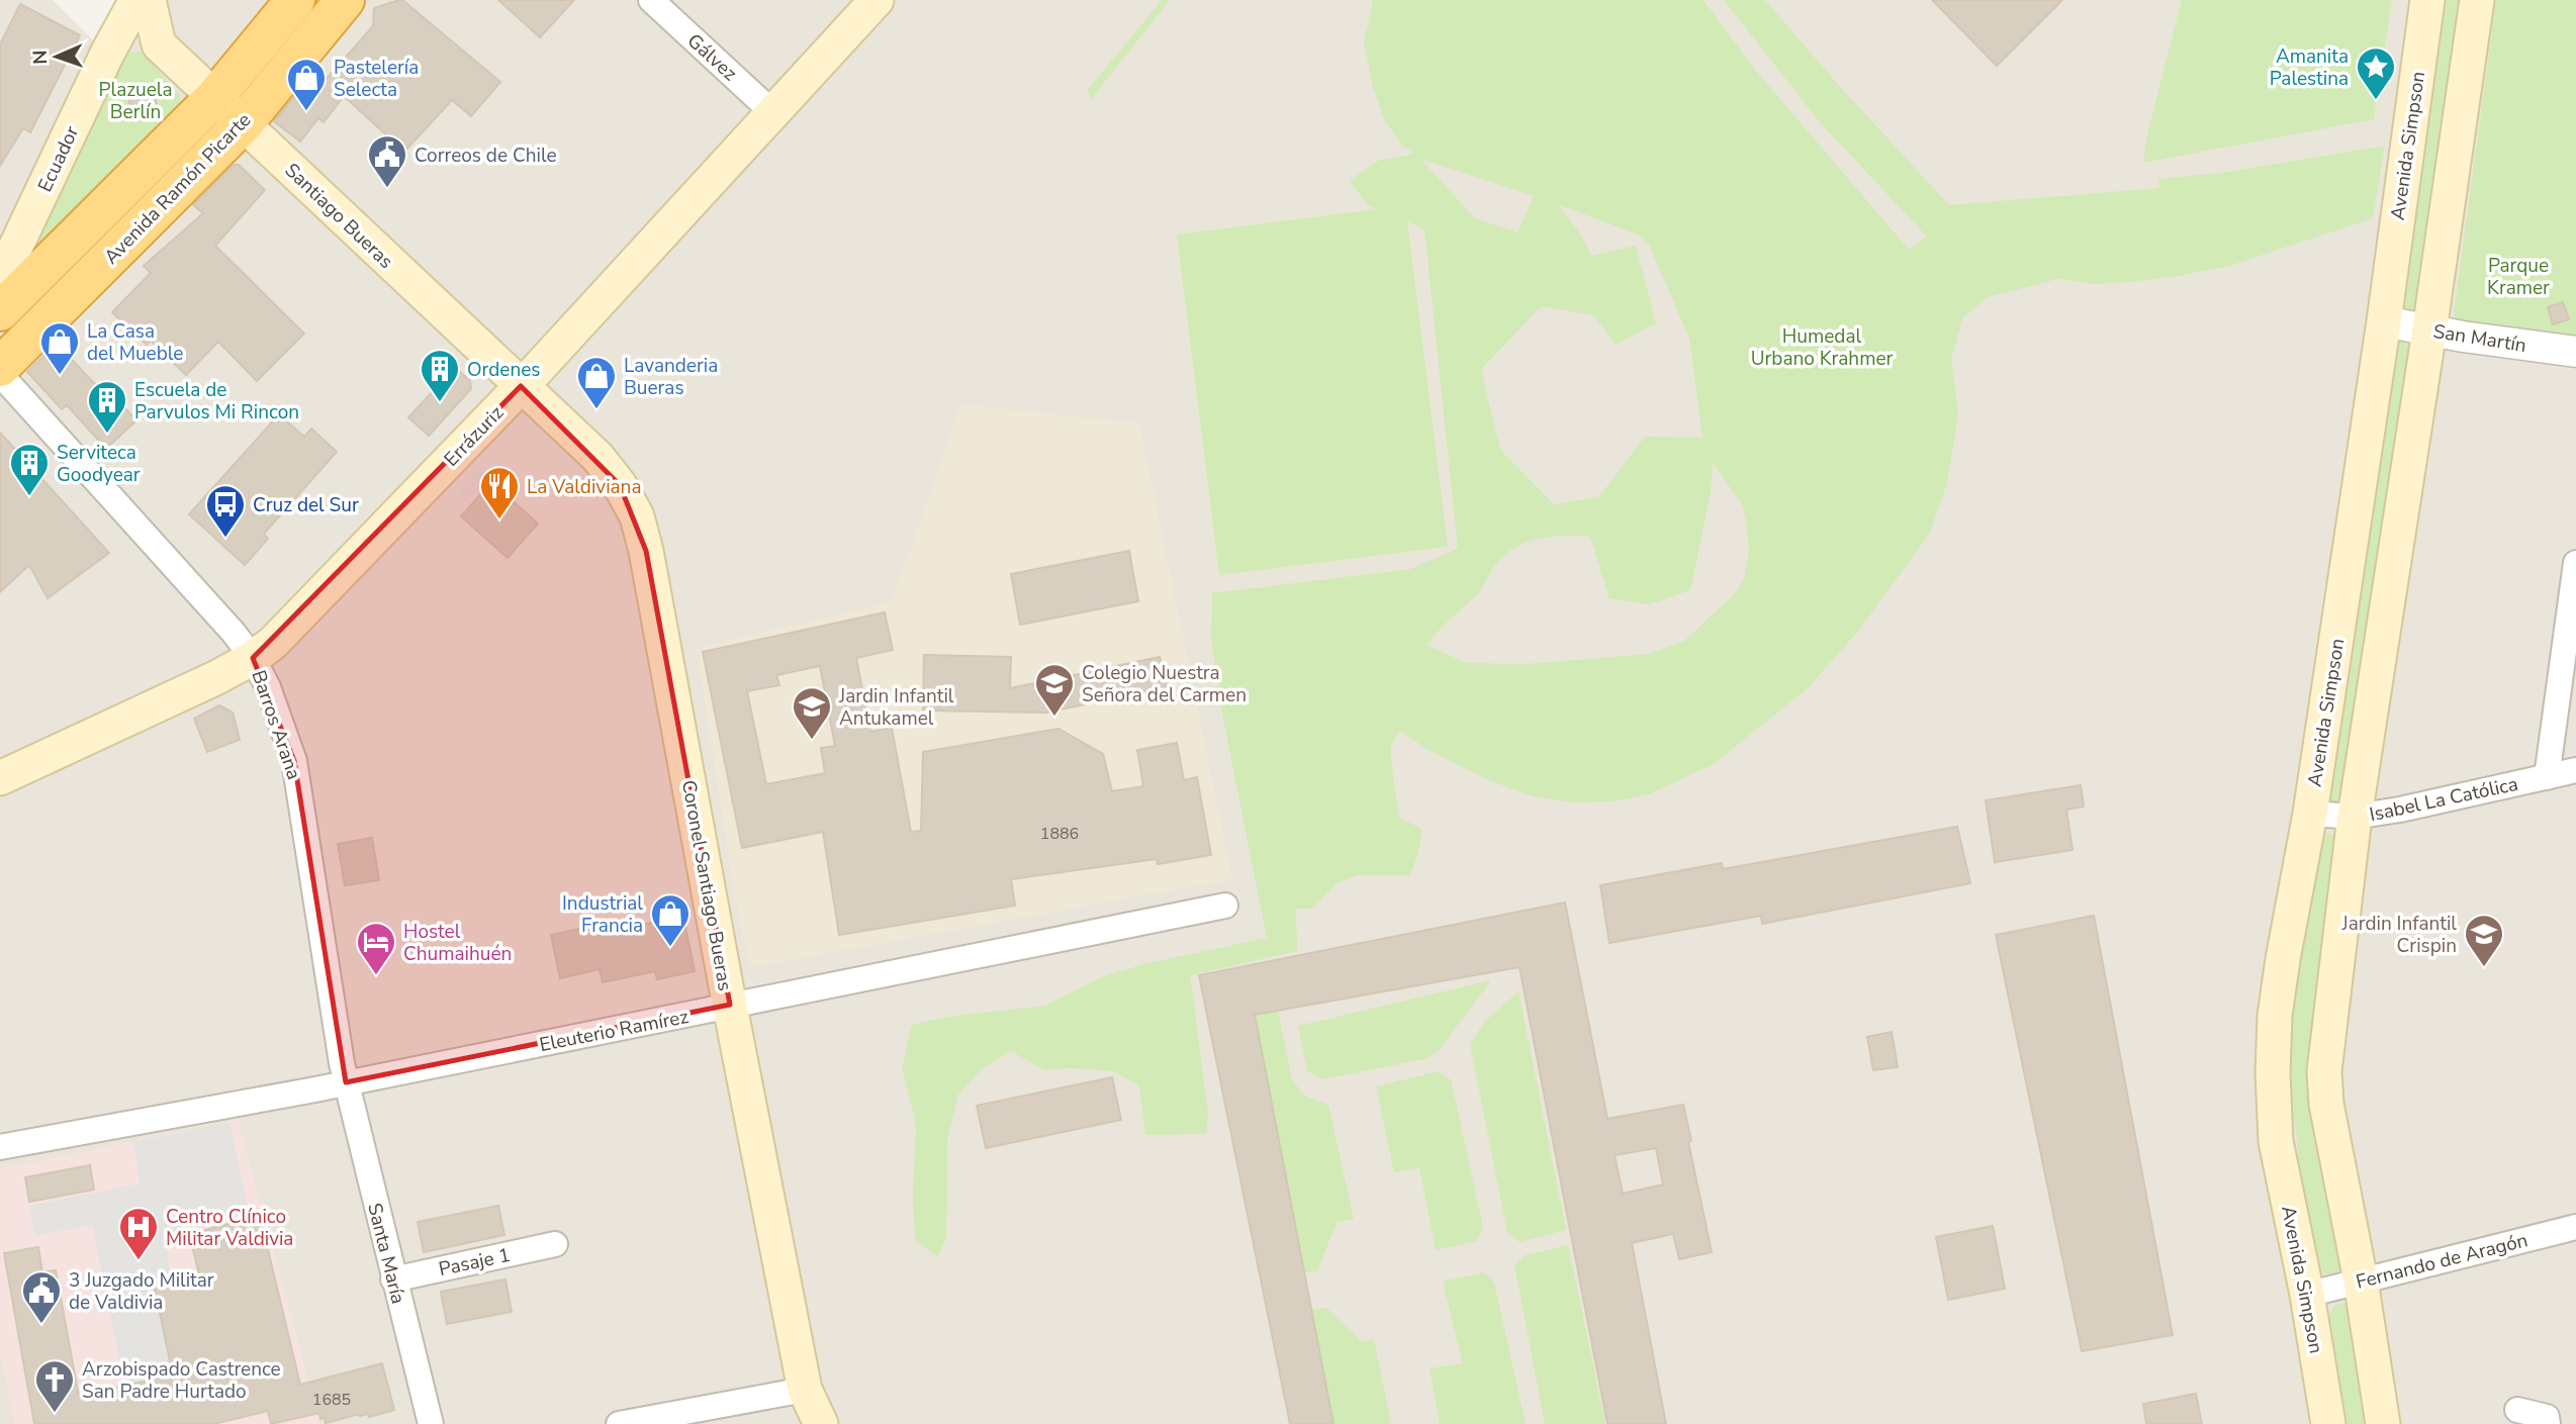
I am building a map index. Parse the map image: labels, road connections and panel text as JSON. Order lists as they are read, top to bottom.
{
  "streets": {
    "highway": ["Avenida Ramón Picarte"],
    "main road": [
      "Avenida Simpson",
      "Ecuador",
      "Santiago Bueras",
      "Errázuriz",
      "Coronel Santiago Bueras"
    ],
    "street": [
      "Gálvez",
      "San Martín",
      "Barros Arana",
      "Isabel La Católica",
      "Eleuterio Ramírez",
      "Santa María",
      "Fernando de Aragón",
      "Pasaje 1"
    ]
  },
  "crossings": [
    ["Gálvez", "Errázuriz"],
    ["Avenida Simpson", "San Martín"],
    ["Avenida Simpson", "Isabel La Católica"],
    ["Avenida Simpson", "Fernando de Aragón"],
    ["Avenida Ramón Picarte", "Santiago Bueras"],
    ["Santiago Bueras", "Errázuriz"],
    ["Santiago Bueras", "Coronel Santiago Bueras"],
    ["Errázuriz", "Barros Arana"],
    ["Errázuriz", "Coronel Santiago Bueras"],
    ["Barros Arana", "Eleuterio Ramírez"],
    ["Barros Arana", "Santa María"],
    ["Coronel Santiago Bueras", "Eleuterio Ramírez"],
    ["Eleuterio Ramírez", "Santa María"],
    ["Santa María", "Pasaje 1"]
  ],
  "parks": ["Plazuela Berlín", "Parque Kramer", "Humedal Urbano Krahmer"],
  "places": {
    "place": ["Amanita Palestina"],
    "shop": [
      "Pastelería Selecta",
      "La Casa del Mueble",
      "Lavanderia Bueras",
      "Industrial Francia"
    ],
    "public building": ["Correos de Chile", "3 Juzgado Militar de Valdivia"],
    "building": ["Ordenes", "Escuela de Parvulos Mi Rincon", "Serviteca Goodyear"],
    "restaurant": ["La Valdiviana"],
    "bus stop": ["Cruz del Sur"],
    "school or university": ["Colegio Nuestra Señora del Carmen", "Jardin Infantil Antukamel", "Jardin Infantil Crispin"],
    "hotel": ["Hostel Chumaihuén"],
    "hospital": ["Centro Clínico Militar Valdivia"],
    "church": ["Arzobispado Castrence San Padre Hurtado"]
  },
  "house_numbers": ["1886", "1685"],
  "north": "left"
}
